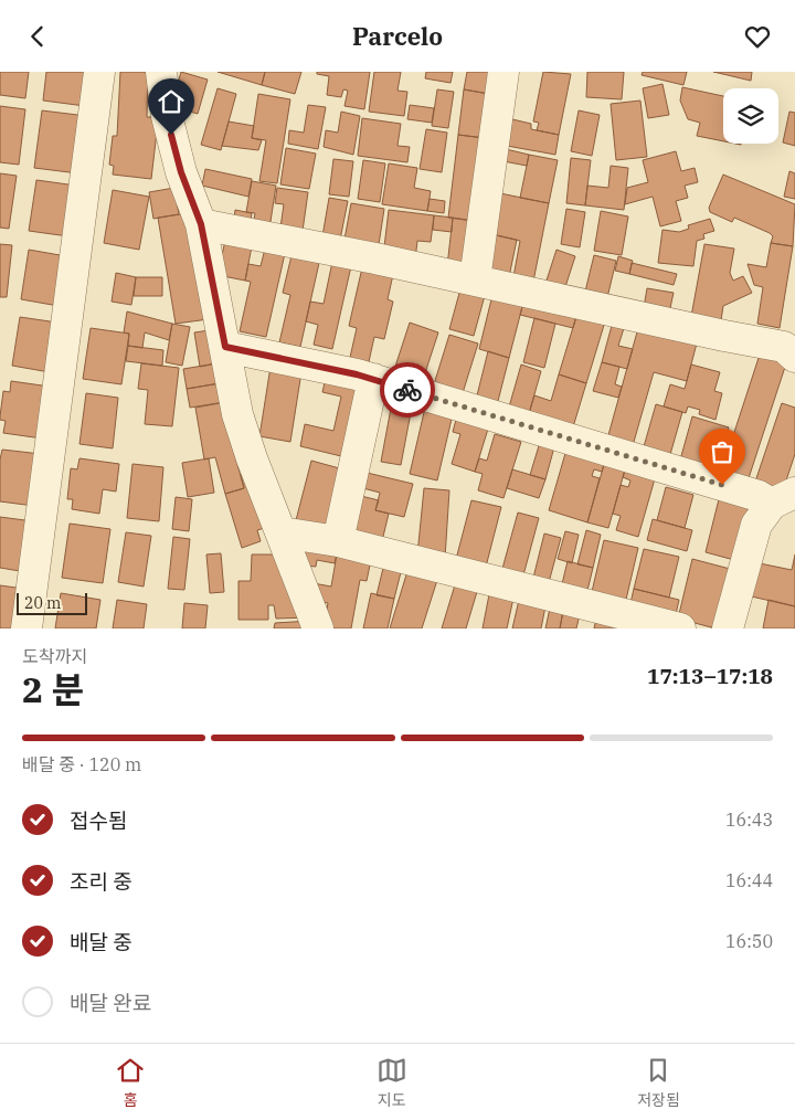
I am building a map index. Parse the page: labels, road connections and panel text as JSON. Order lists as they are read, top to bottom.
{
  "scale_bar": "20 m",
  "page": {
    "header": "Parcelo",
    "scale": "20 m",
    "heading": ["2 분", "도착까지", "17:13–17:18"],
    "bar": "배달 중 · 120 m",
    "list": [
      ["접수됨", "16:43"],
      ["조리 중", "16:44"],
      ["배달 중", "16:50"],
      "배달 완료"
    ],
    "tabs": ["홈", "지도", "저장됨"]
  }
}
